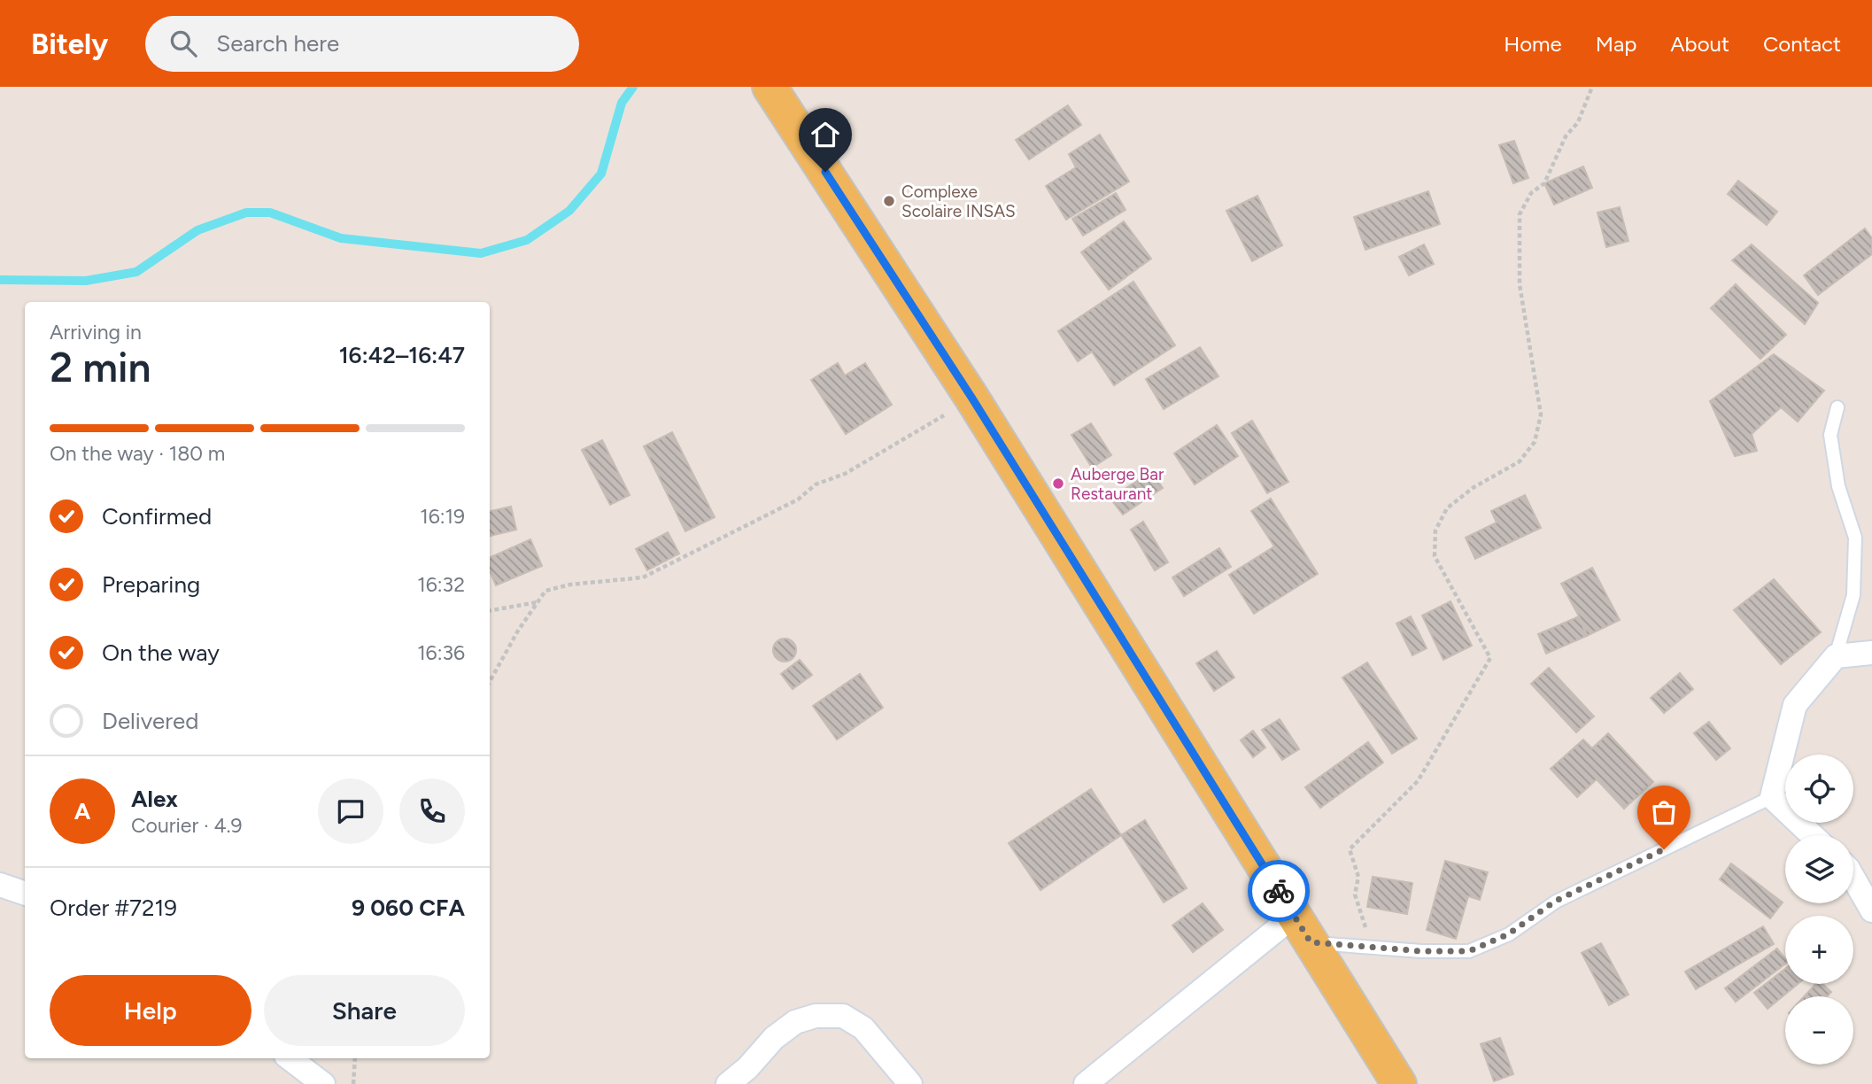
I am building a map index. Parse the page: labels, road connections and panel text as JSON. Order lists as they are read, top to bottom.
{
  "places": ["Complexe Scolaire INSAS", "Auberge Bar Restaurant"],
  "page": {
    "header": "Bitely",
    "search": "Search here",
    "nav": [
      "Home",
      "Map",
      "About",
      "Contact"
    ],
    "heading": ["2 min", "Arriving in", "16:42–16:47"],
    "panel": [
      "Alex",
      "Courier · 4.9",
      "Order #7219",
      "9 060 CFA"
    ],
    "bar": "On the way · 180 m",
    "list": [
      ["Confirmed", "16:19"],
      ["Preparing", "16:32"],
      ["On the way", "16:36"],
      "Delivered"
    ],
    "map_buttons": ["+", "−"],
    "round": "A",
    "buttons": ["Help", "Share"]
  }
}
